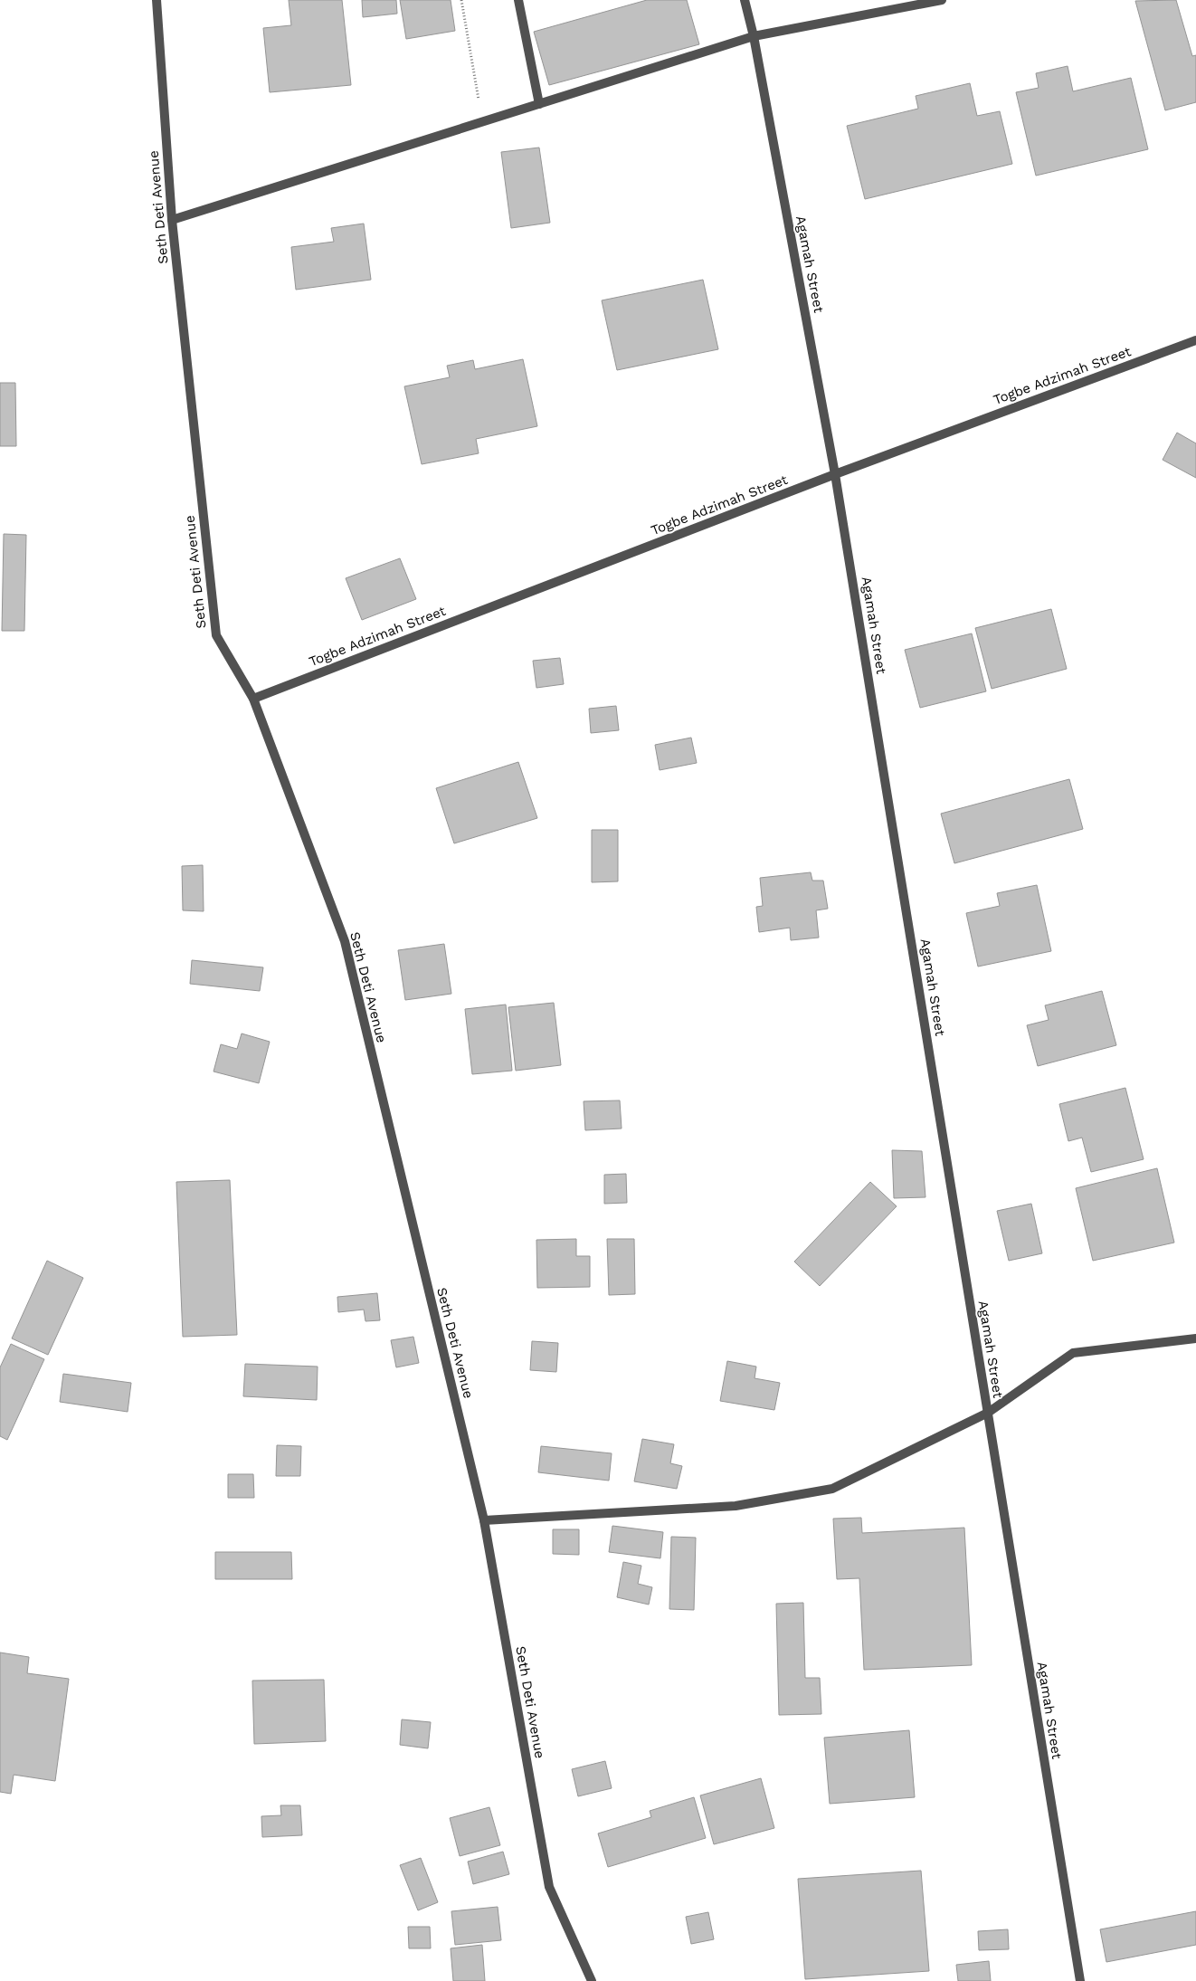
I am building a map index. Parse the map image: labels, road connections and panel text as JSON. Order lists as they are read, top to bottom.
{
  "streets": {
    "street": ["Seth Deti Avenue", "Agamah Street", "Togbe Adzimah Street"]
  },
  "crossings": [
    ["Seth Deti Avenue", "Togbe Adzimah Street"],
    ["Agamah Street", "Togbe Adzimah Street"]
  ]
}
